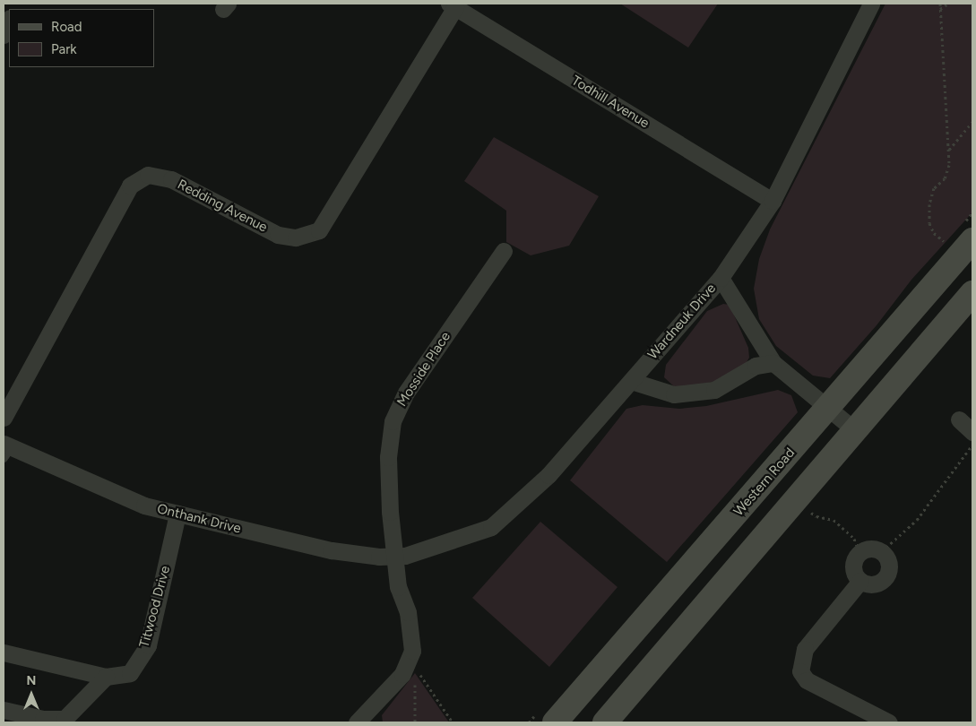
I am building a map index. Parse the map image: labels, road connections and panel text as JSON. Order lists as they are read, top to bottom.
{
  "streets": {
    "main road": ["Western Road"],
    "street": [
      "Todhill Avenue",
      "Redding Avenue",
      "Wardneuk Drive",
      "Mosside Place",
      "Onthank Drive",
      "Titwood Drive"
    ]
  },
  "crossings": [
    ["Todhill Avenue", "Redding Avenue"],
    ["Todhill Avenue", "Wardneuk Drive"],
    ["Wardneuk Drive", "Mosside Place"],
    ["Wardneuk Drive", "Onthank Drive"],
    ["Mosside Place", "Onthank Drive"],
    ["Onthank Drive", "Titwood Drive"]
  ],
  "legend": ["Road", "Park"],
  "north": "top"
}
